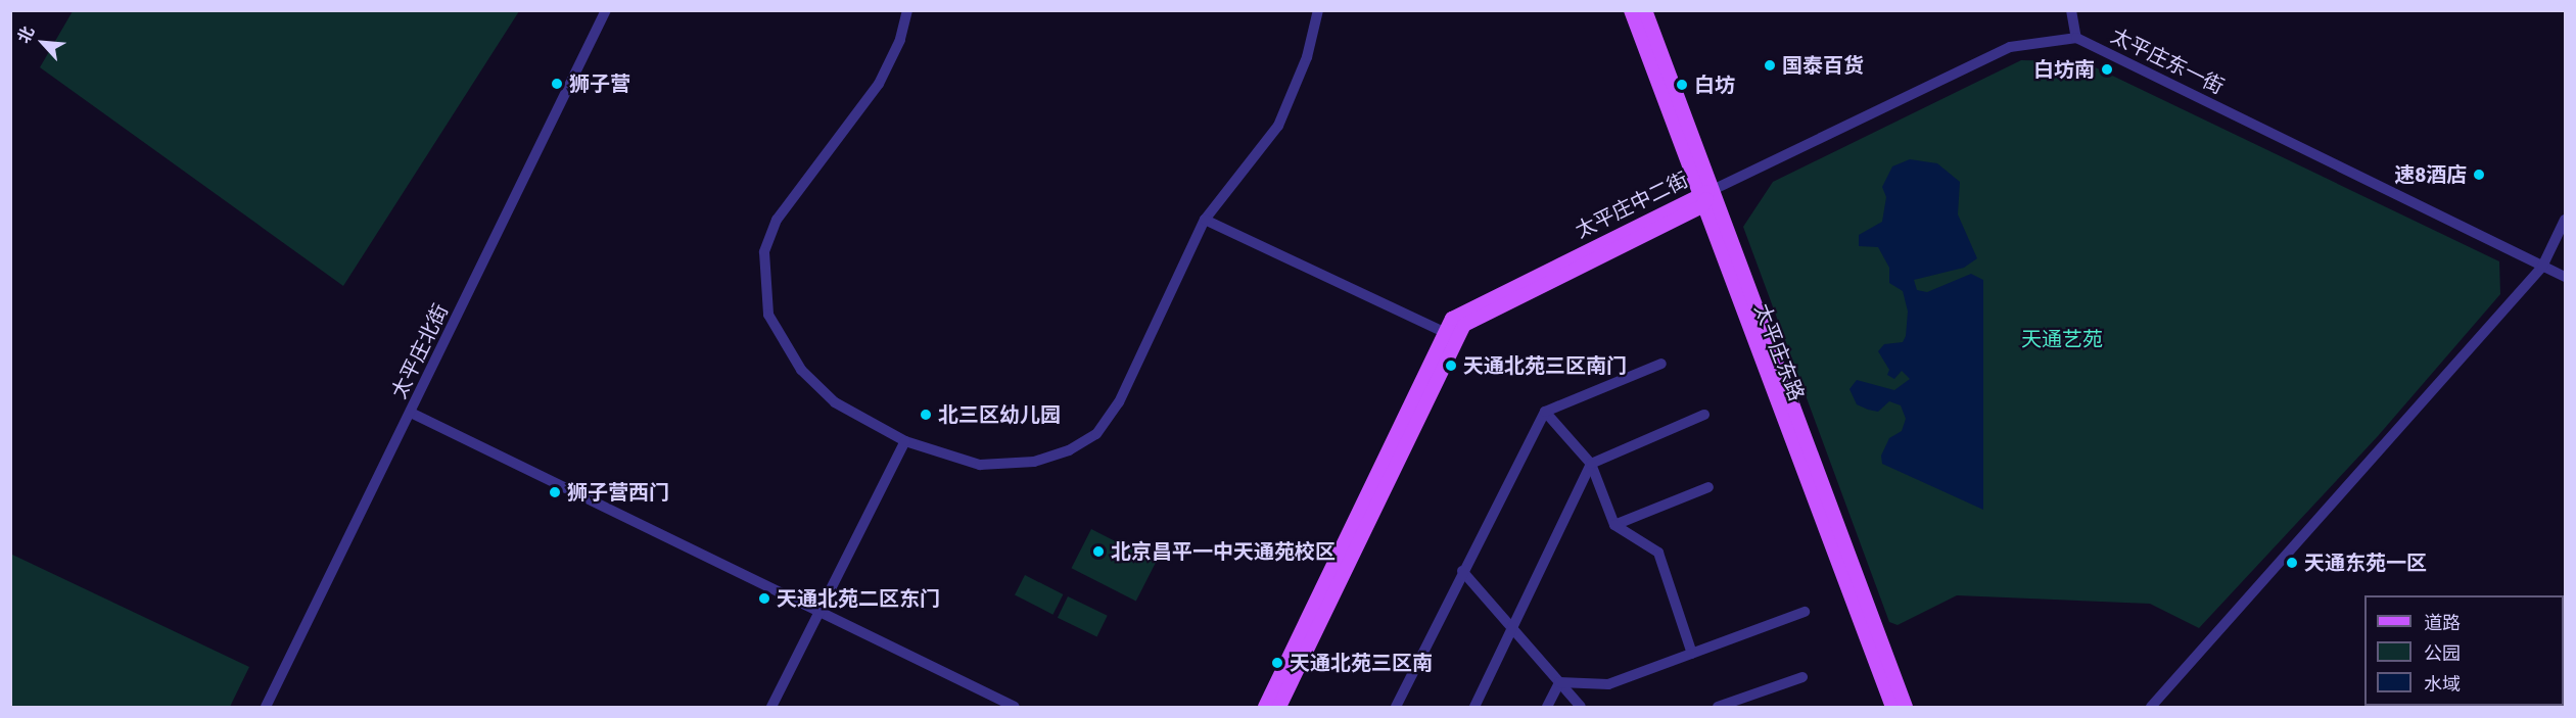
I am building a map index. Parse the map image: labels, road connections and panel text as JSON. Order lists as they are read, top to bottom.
{
  "streets": {
    "main road": ["太平庄中二街", "太平庄东路"],
    "street": ["太平庄东一街", "太平庄北街"]
  },
  "crossings": [
    ["太平庄中二街", "太平庄东路"]
  ],
  "parks": ["天通艺苑"],
  "places": [
    "国泰百货",
    "白坊南",
    "狮子营",
    "白坊",
    "速8酒店",
    "天通北苑三区南门",
    "北三区幼儿园",
    "狮子营西门",
    "北京昌平一中天通苑校区",
    "天通东苑一区",
    "天通北苑二区东门",
    "天通北苑三区南"
  ],
  "legend": ["道路", "公园", "水域"],
  "north": "top left"
}
